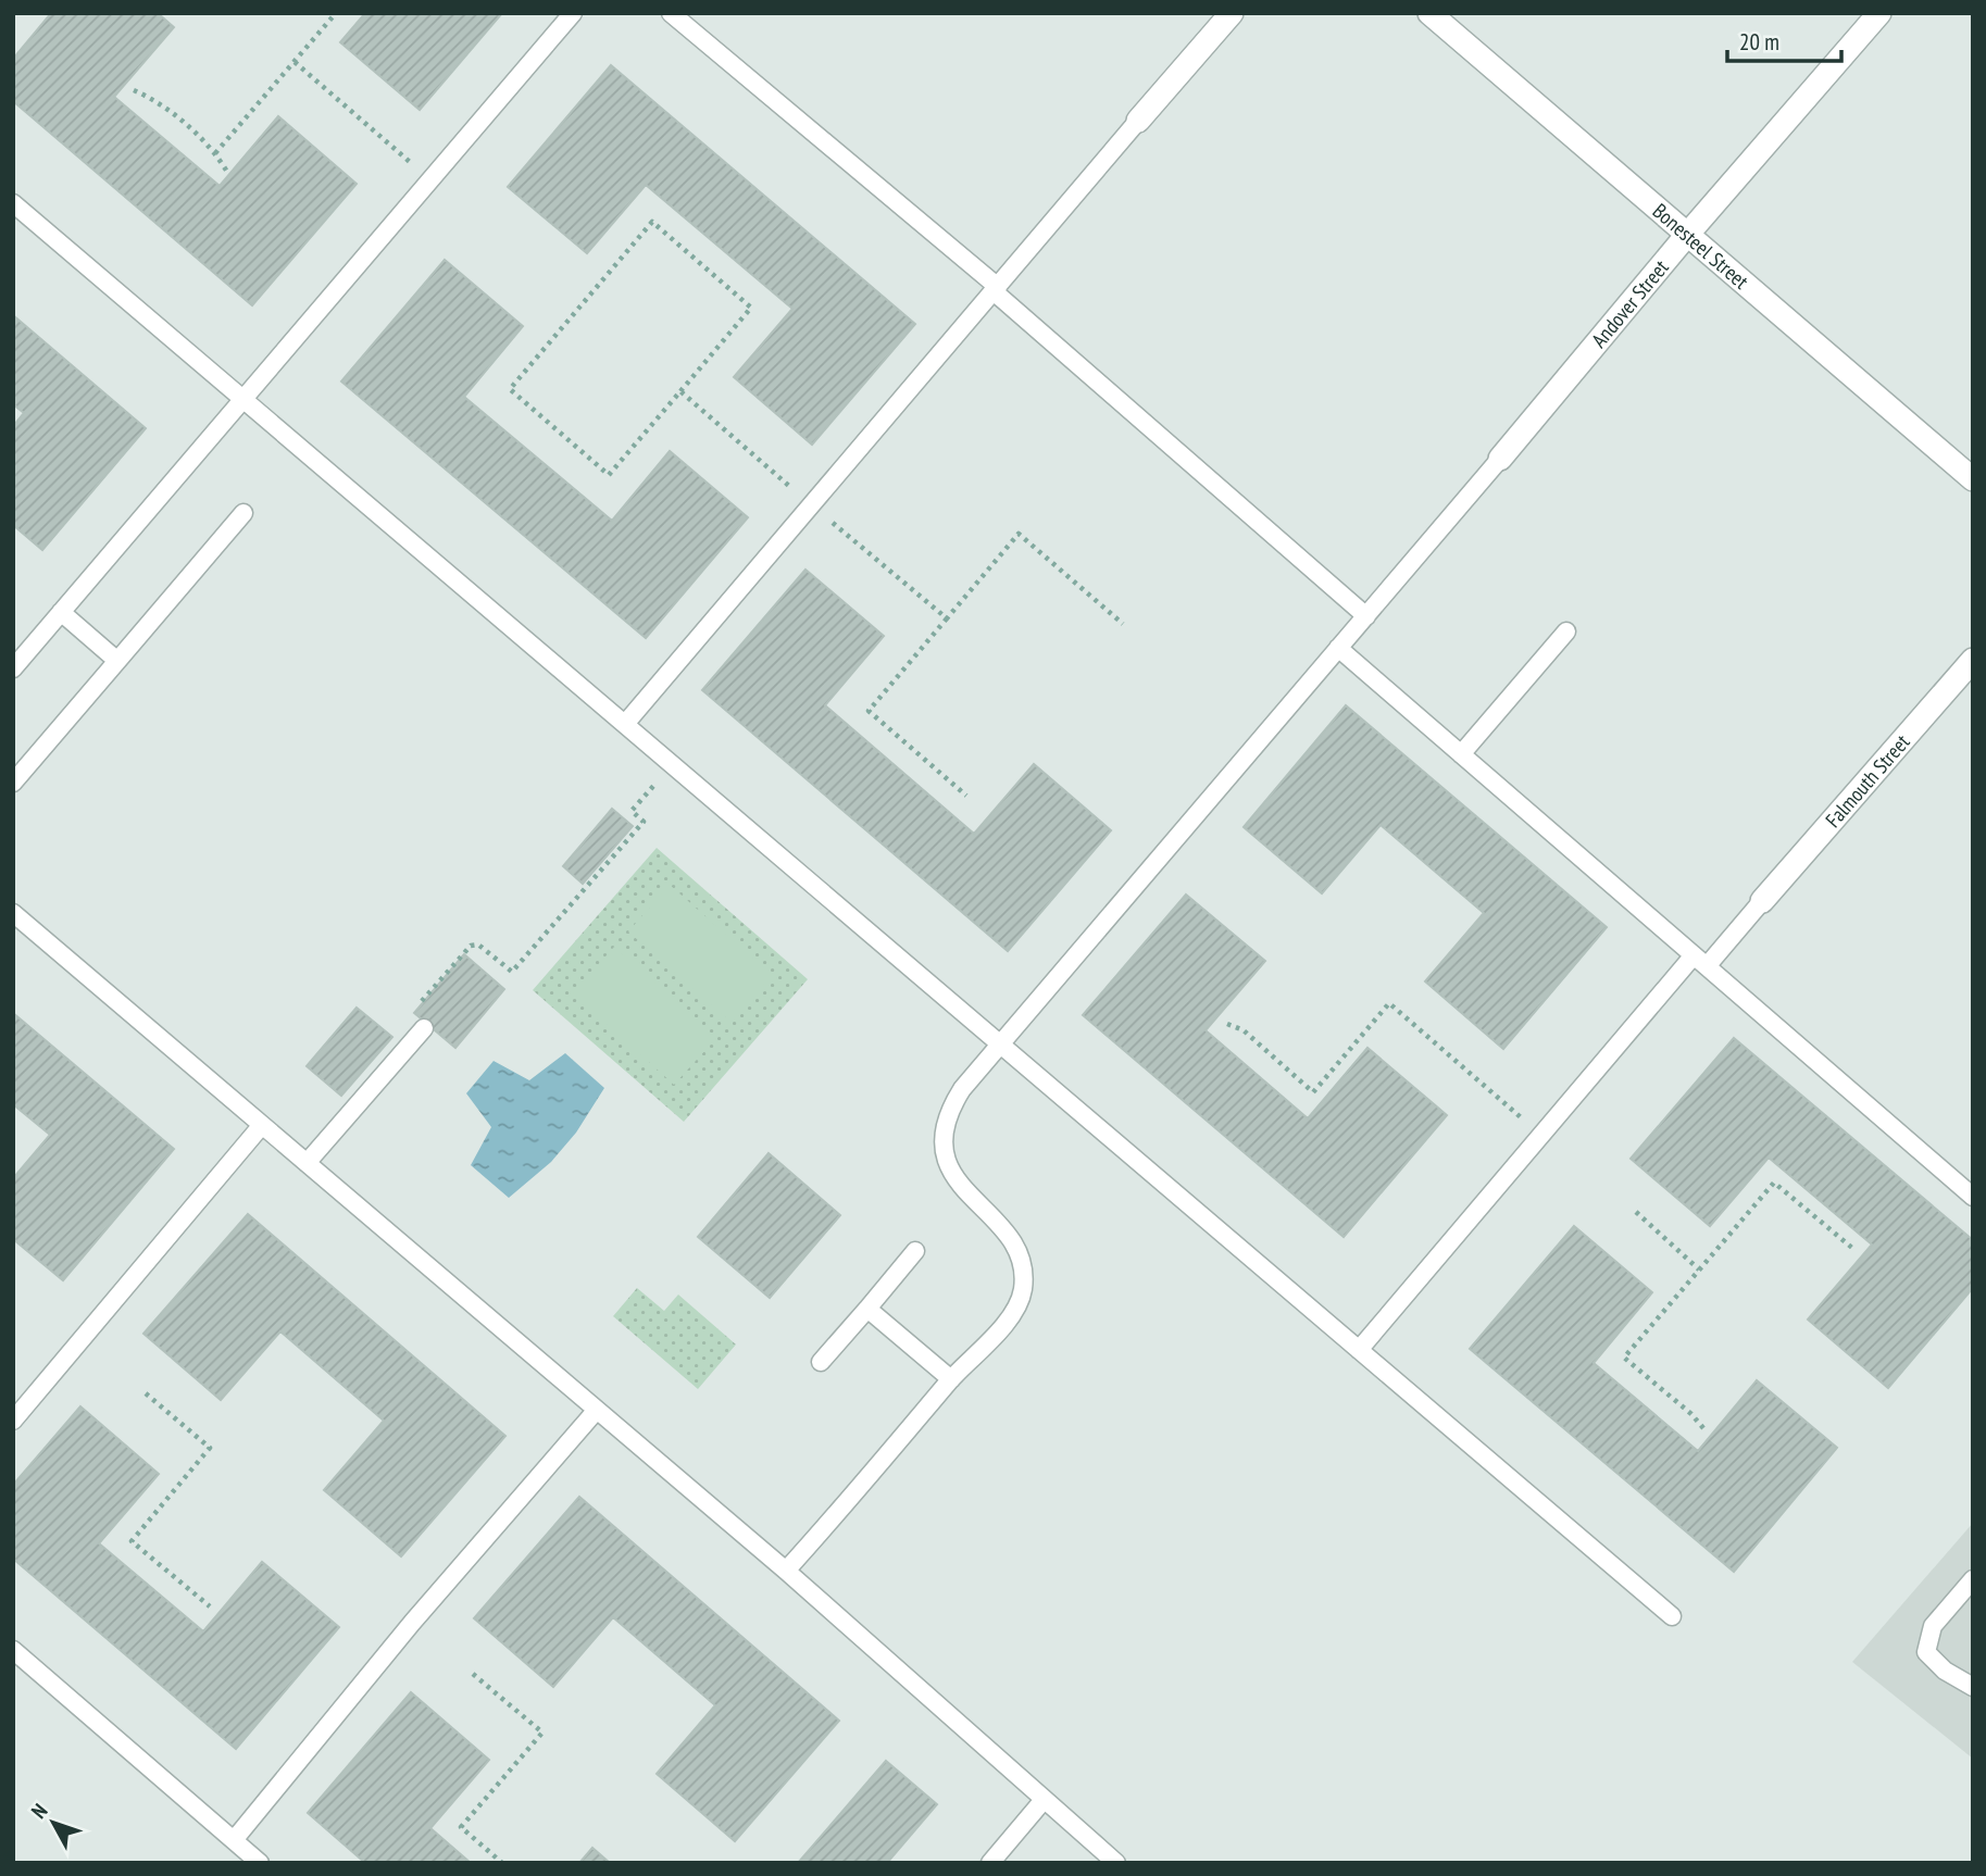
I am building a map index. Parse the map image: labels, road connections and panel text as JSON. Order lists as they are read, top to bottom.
{
  "streets": {
    "street": ["Bonesteel Street", "Andover Street", "Falmouth Street"]
  },
  "crossings": [
    ["Bonesteel Street", "Andover Street"]
  ],
  "scale_bar": "20 m",
  "north": "top left"
}
